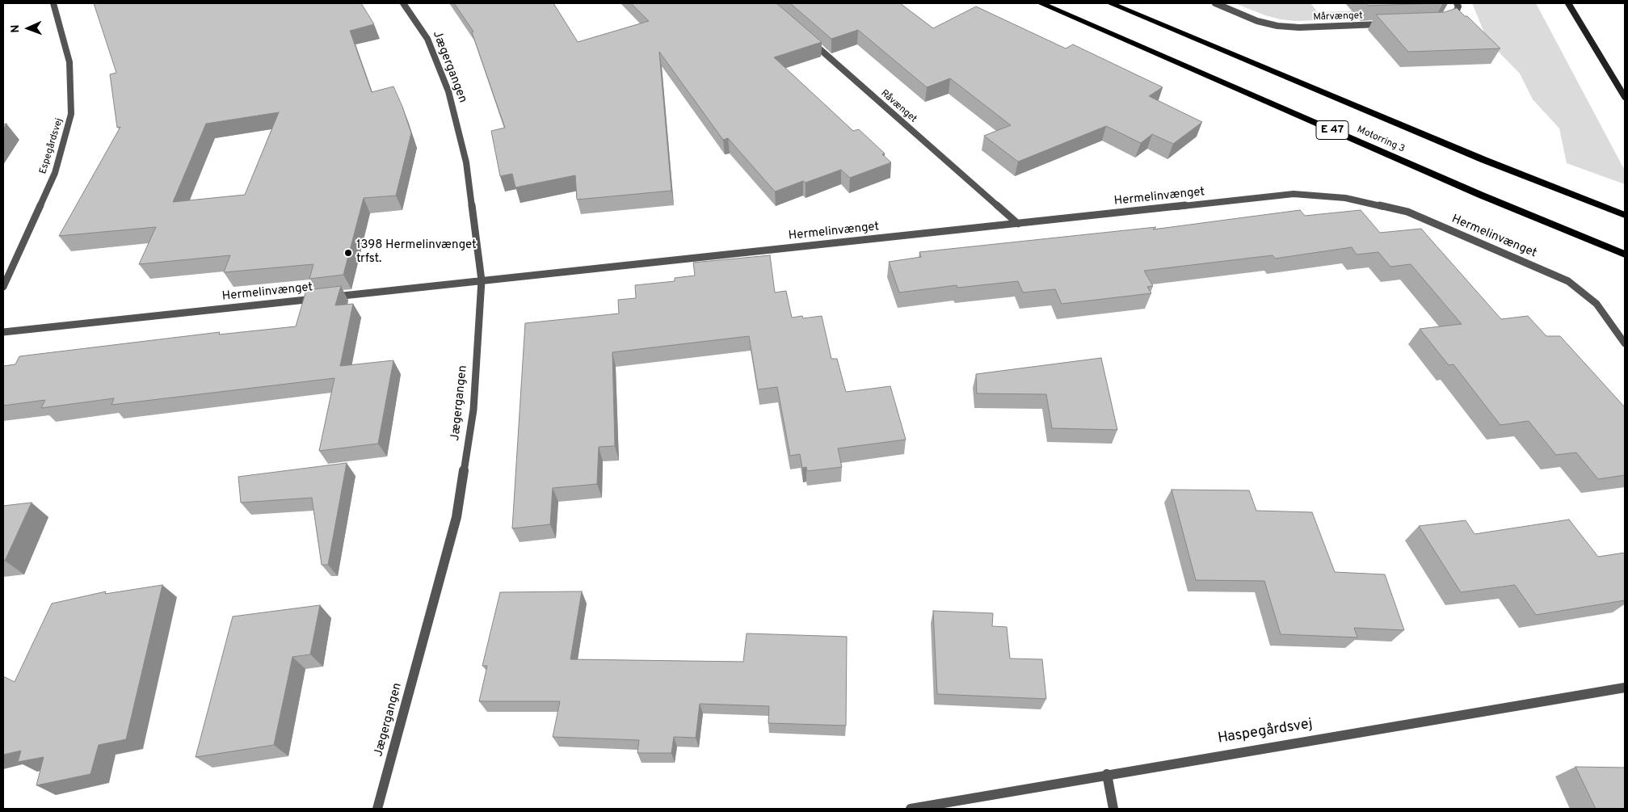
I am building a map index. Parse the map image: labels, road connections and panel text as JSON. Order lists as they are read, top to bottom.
{
  "streets": {
    "highway": ["E 47", "Motorring 3"],
    "street": [
      "Mårvænget",
      "Jægergangen",
      "Råvænget",
      "Espegårdsvej",
      "Hermelinvænget",
      "Haspegårdsvej"
    ]
  },
  "crossings": [
    ["Jægergangen", "Hermelinvænget"],
    ["Råvænget", "Hermelinvænget"]
  ],
  "places": ["1398 Hermelinvænget trfst."],
  "north": "left"
}
